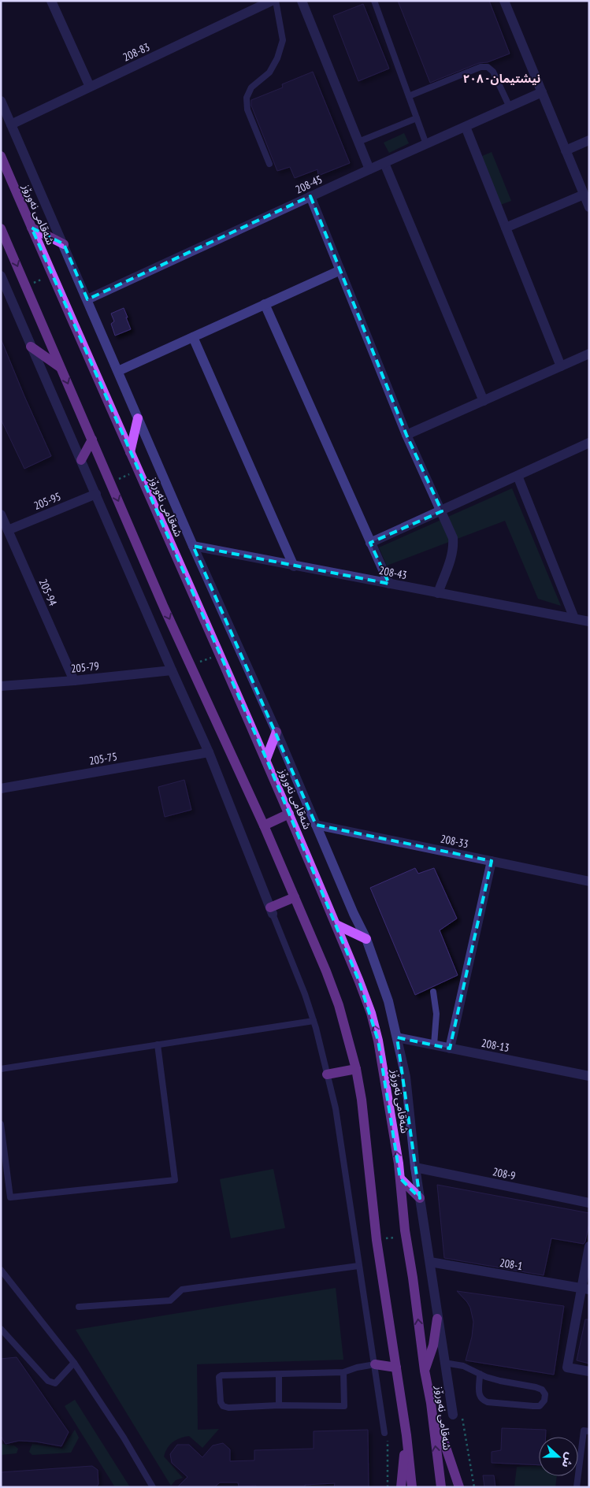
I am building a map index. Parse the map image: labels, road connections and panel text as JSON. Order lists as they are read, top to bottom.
{
  "streets": {
    "main road": ["شەقامی نەورۆز"],
    "street": [
      "208-83",
      "208-45",
      "205-95",
      "208-43",
      "205-94",
      "205-79",
      "205-75",
      "208-33",
      "208-13",
      "208-9",
      "208-1"
    ]
  },
  "crossings": [
    ["205-95", "205-94"],
    ["205-94", "205-79"]
  ],
  "districts": ["نیشتیمان - ٢٠٨"],
  "north": "right"
}
